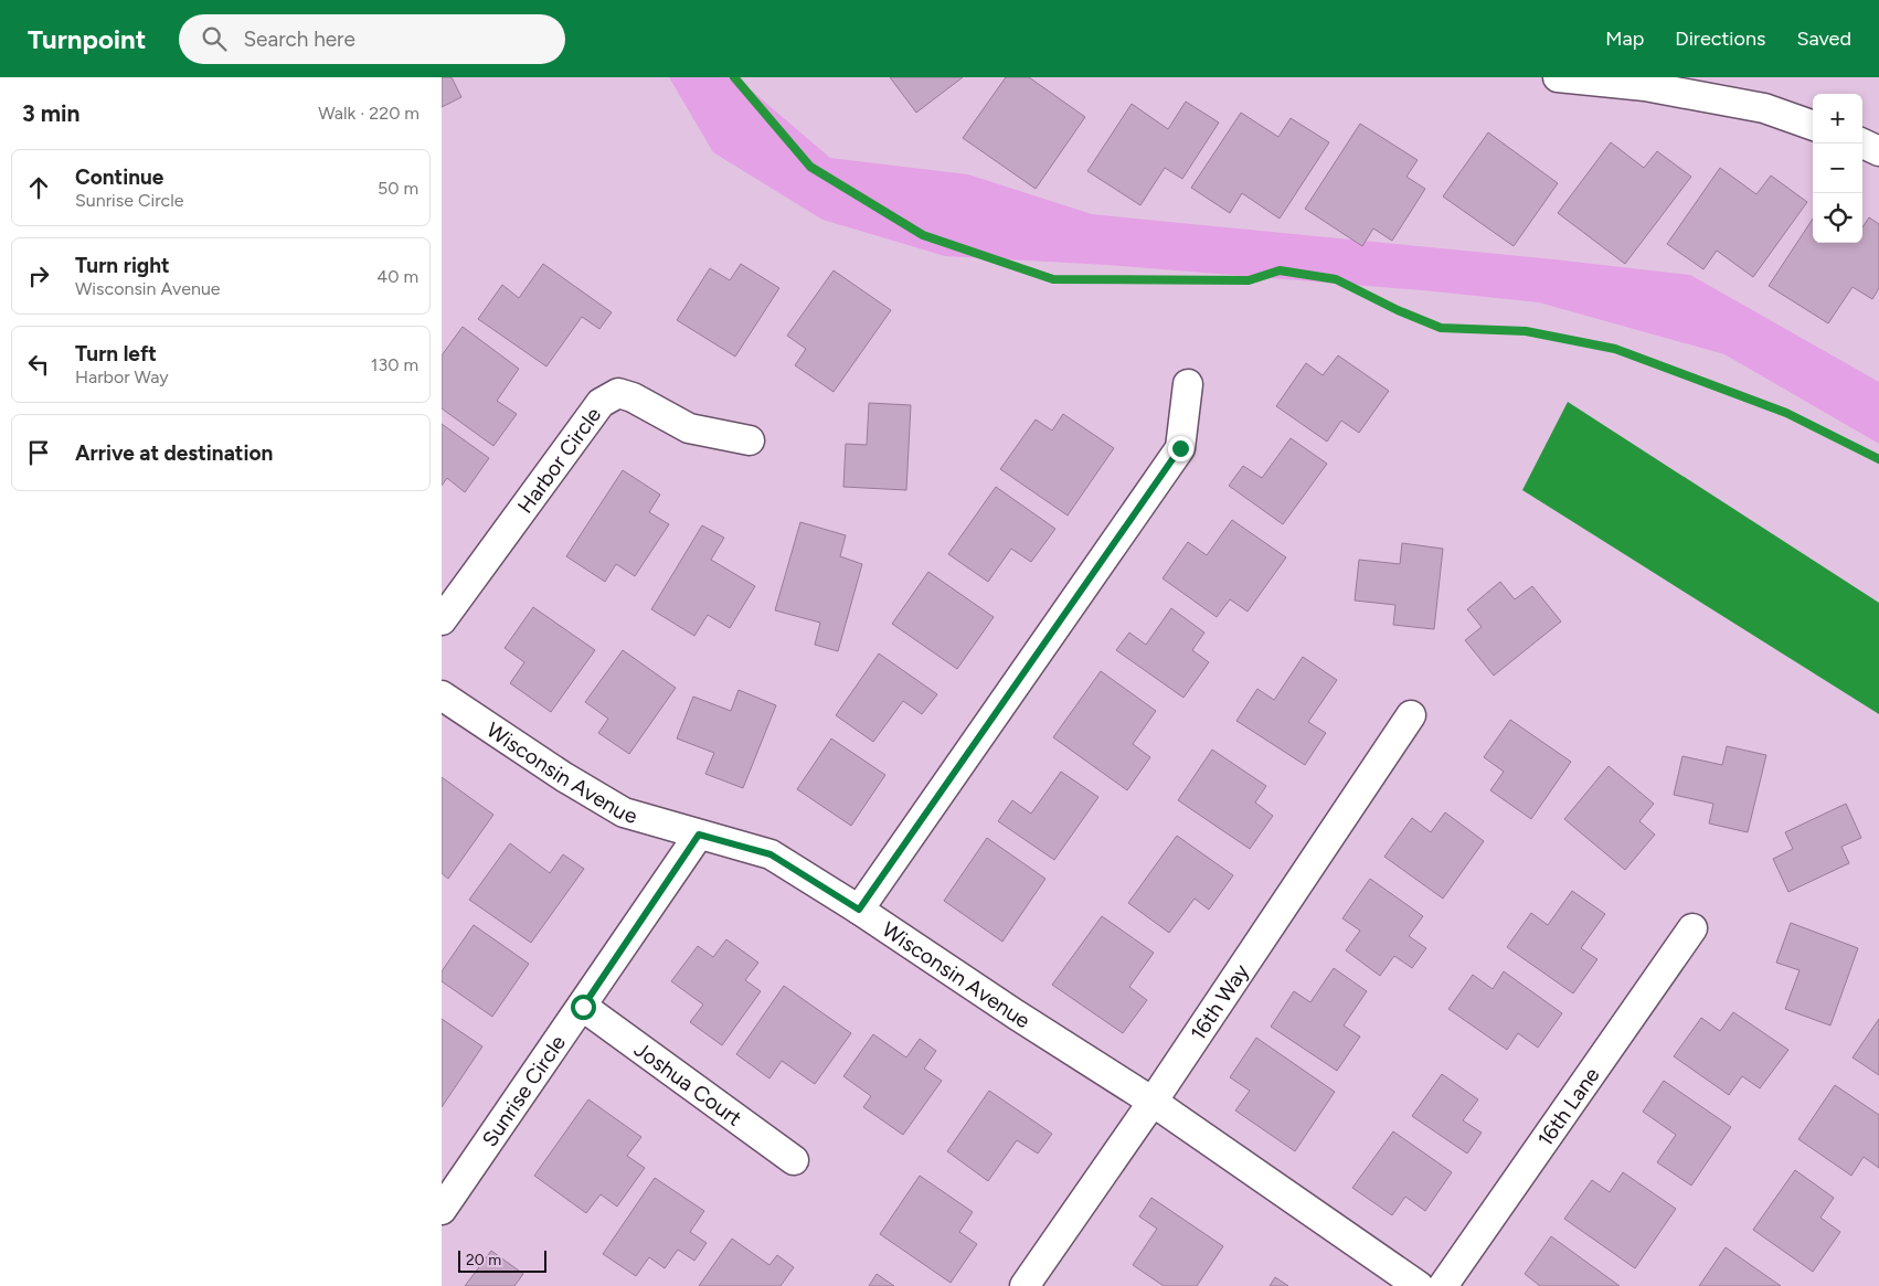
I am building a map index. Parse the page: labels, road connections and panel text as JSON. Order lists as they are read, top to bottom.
{
  "streets": {
    "street": [
      "Harbor Circle",
      "Wisconsin Avenue",
      "16th Way",
      "Joshua Court",
      "Sunrise Circle",
      "16th Lane"
    ]
  },
  "crossings": [
    ["Wisconsin Avenue", "16th Way"],
    ["Wisconsin Avenue", "Sunrise Circle"],
    ["Joshua Court", "Sunrise Circle"]
  ],
  "scale_bar": "20 m",
  "page": {
    "header": "Turnpoint",
    "search": "Search here",
    "nav": ["Map", "Directions", "Saved"],
    "heading": ["3 min", "Walk · 220 m"],
    "map_buttons": ["+", "−"],
    "list": [
      ["Continue", "Sunrise Circle", "50 m"],
      ["Turn right", "Wisconsin Avenue", "40 m"],
      ["Turn left", "Harbor Way", "130 m"],
      "Arrive at destination"
    ],
    "scale": "20 m"
  }
}
